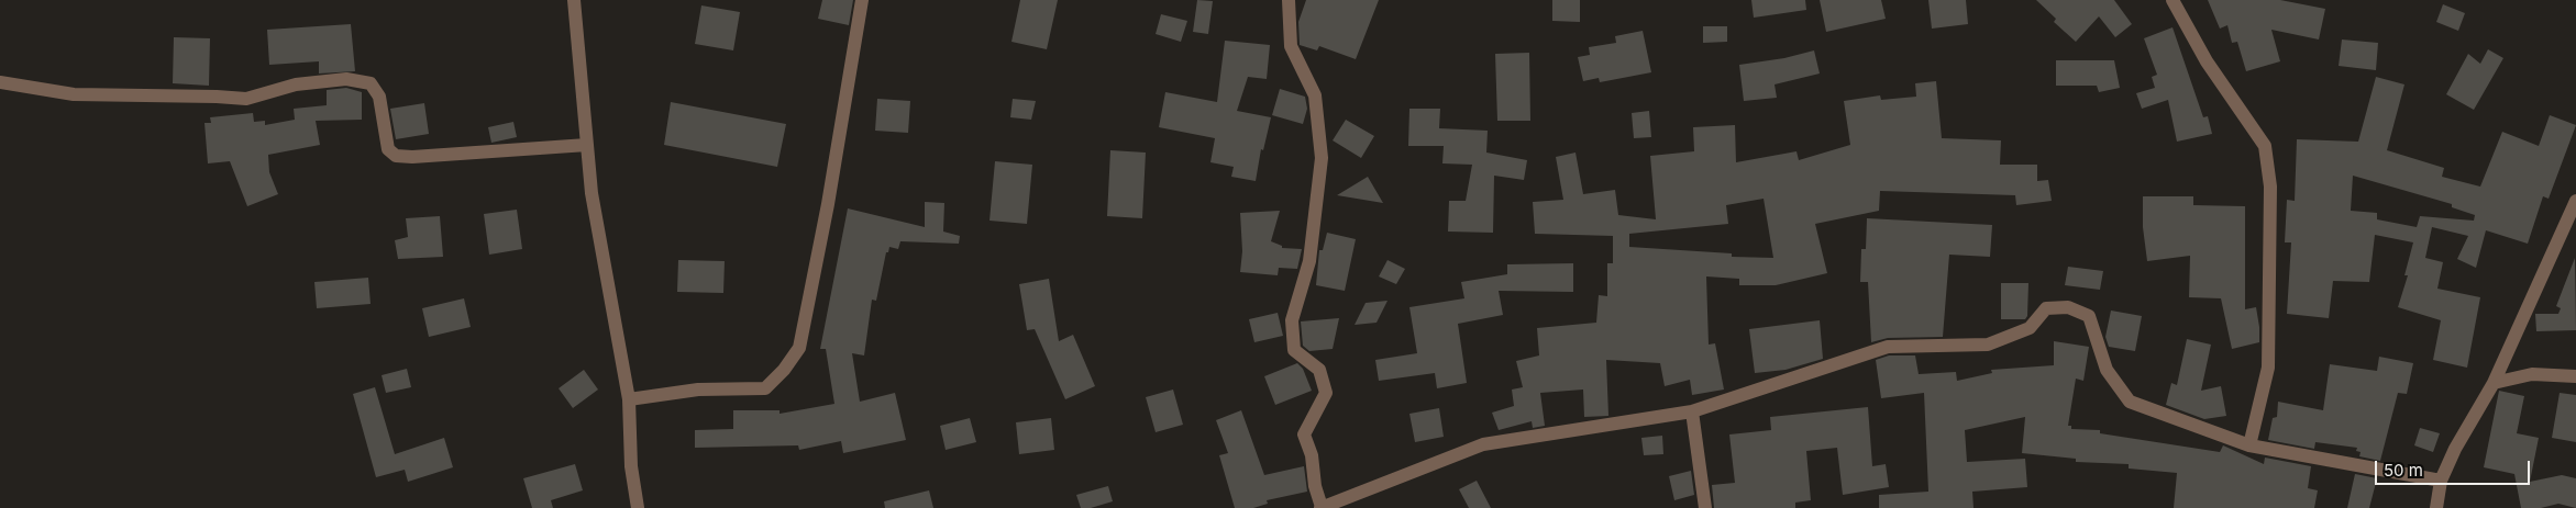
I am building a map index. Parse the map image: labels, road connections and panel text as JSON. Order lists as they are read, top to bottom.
{
  "scale_bar": "50 m"
}
